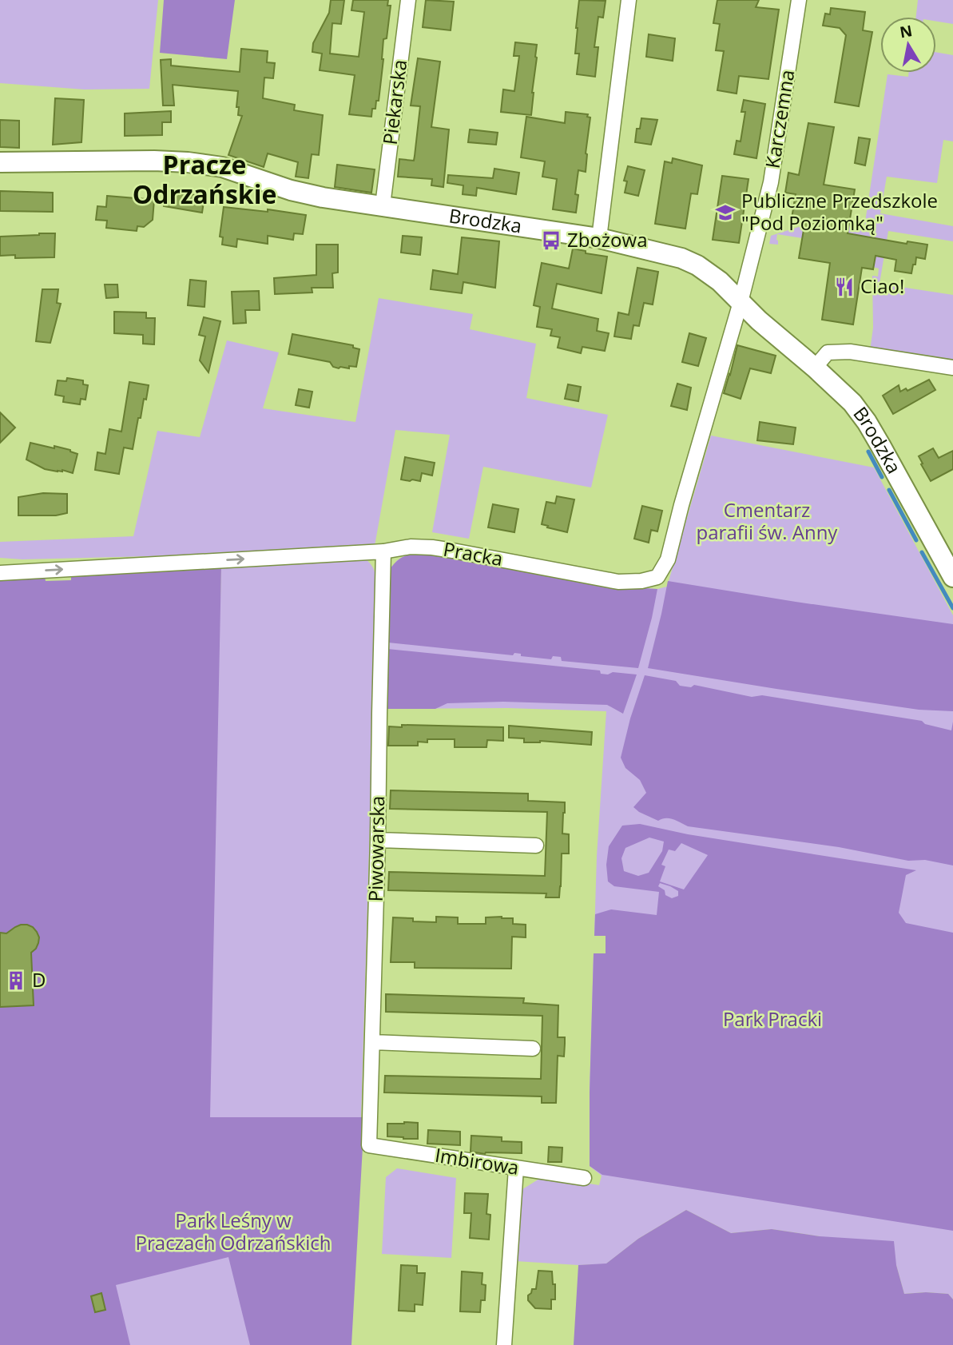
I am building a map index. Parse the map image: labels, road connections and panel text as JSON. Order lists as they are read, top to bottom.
{
  "streets": {
    "street": [
      "Piekarska",
      "Karczemna",
      "Brodzka",
      "Pracka",
      "Piwowarska",
      "Imbirowa"
    ]
  },
  "crossings": [
    ["Piekarska", "Brodzka"],
    ["Karczemna", "Brodzka"],
    ["Karczemna", "Pracka"],
    ["Brodzka", "Pracka"],
    ["Pracka", "Piwowarska"],
    ["Piwowarska", "Imbirowa"]
  ],
  "one_way": ["Pracka"],
  "districts": ["Pracze Odrzańskie"],
  "parks": ["Cmentarz parafii św. Anny", "Park Pracki", "Park Leśny w Praczach Odrzańskich"],
  "places": {
    "school or university": ["Publiczne Przedszkole \"Pod Poziomką\""],
    "bus stop": ["Zbożowa"],
    "restaurant": ["Ciao!"],
    "building": ["D"]
  },
  "north": "top"
}
